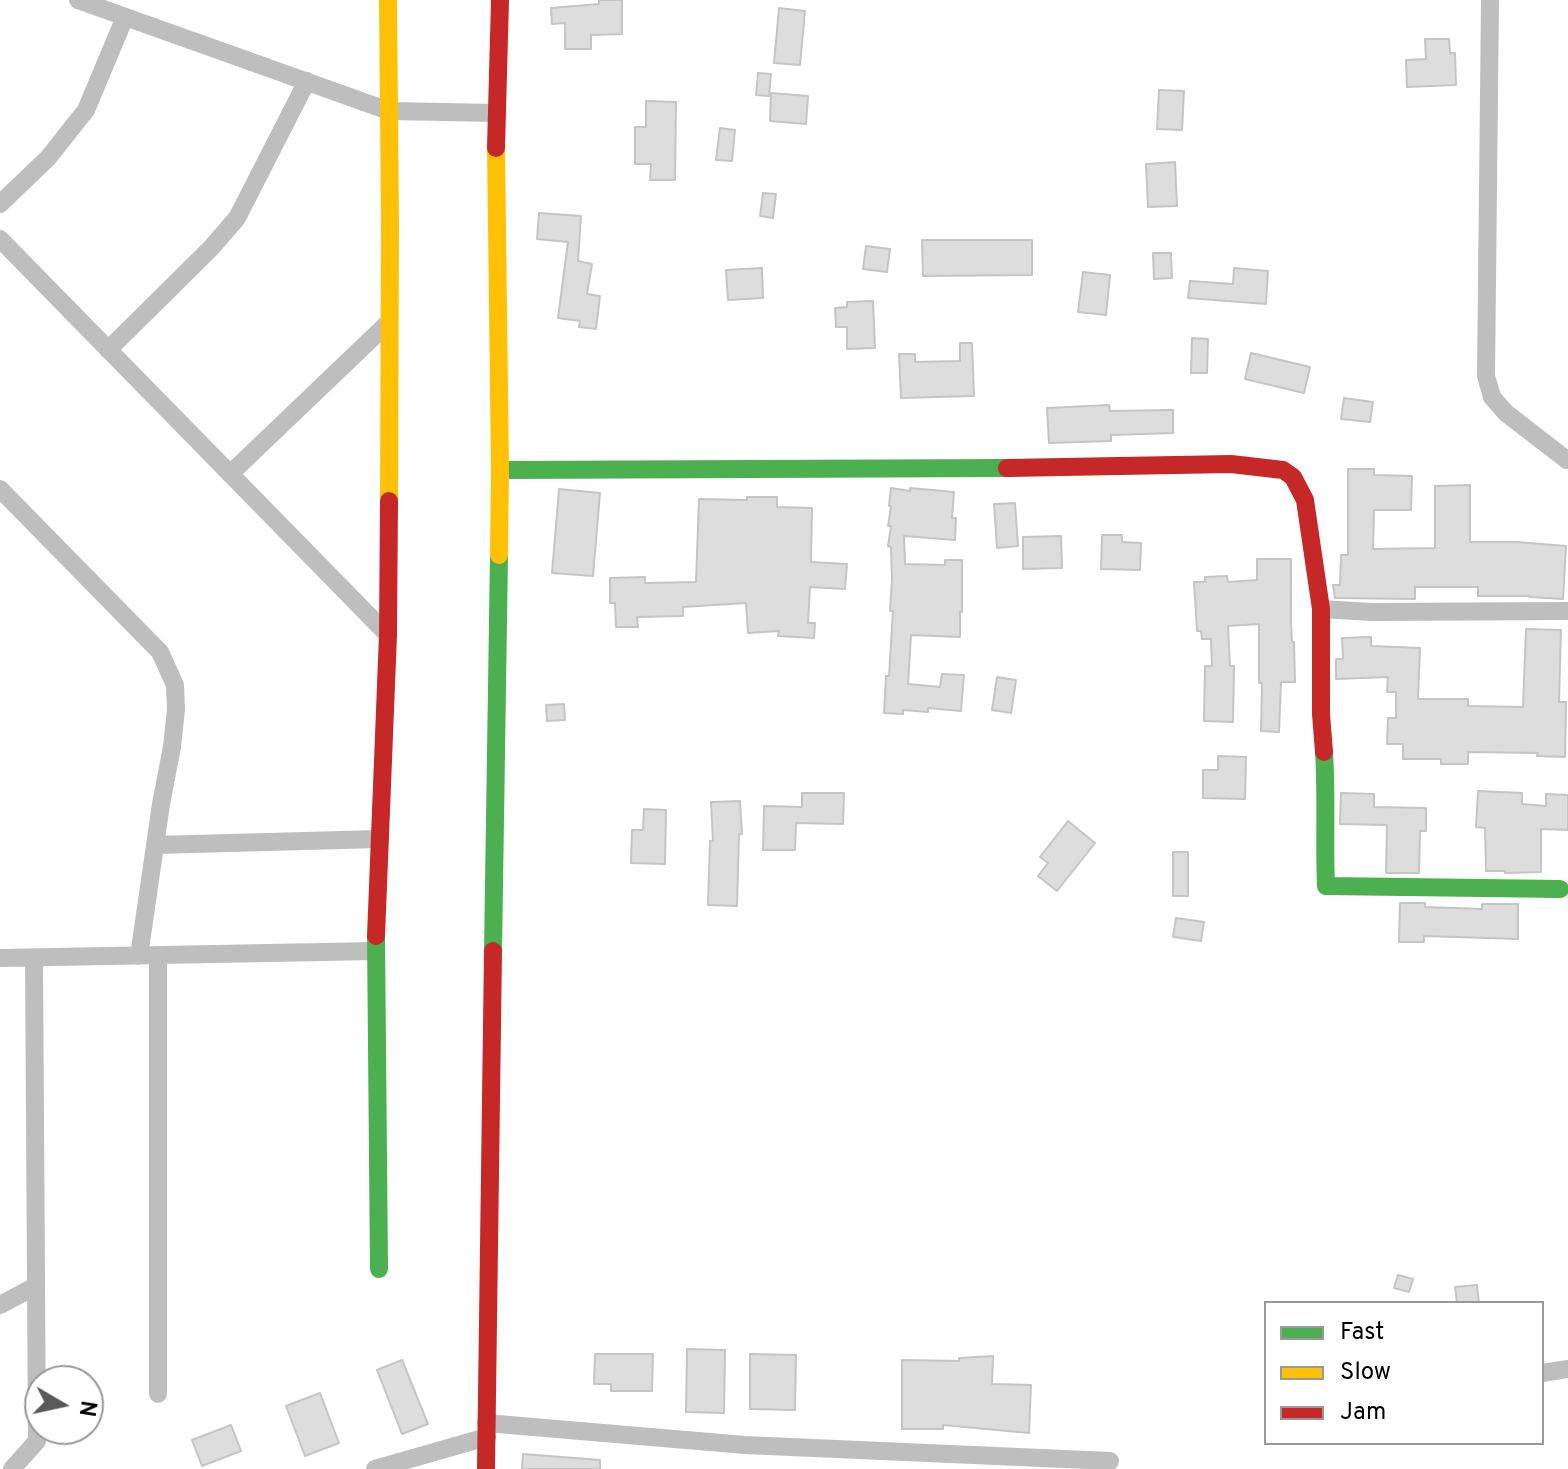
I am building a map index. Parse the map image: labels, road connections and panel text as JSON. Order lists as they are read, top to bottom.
{
  "legend": ["Fast", "Slow", "Jam"],
  "north": "right"
}
